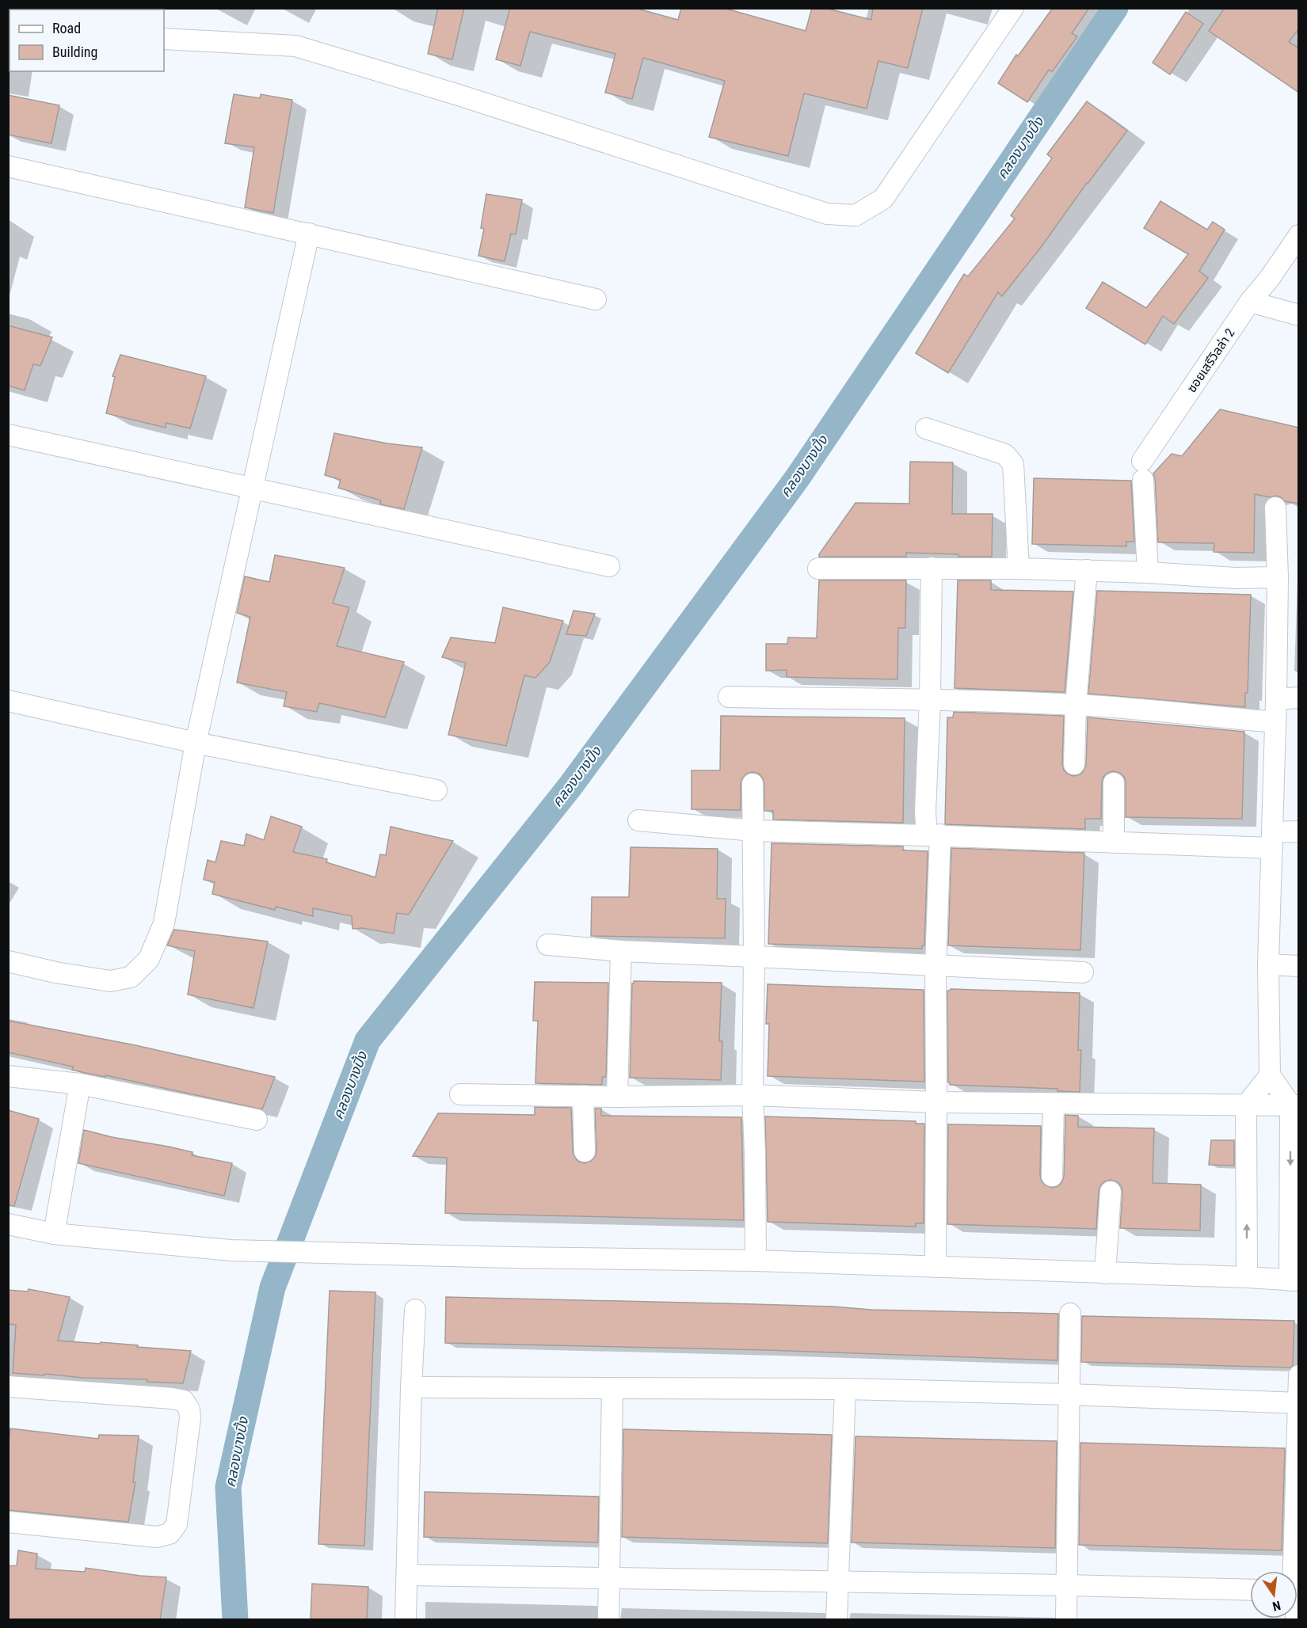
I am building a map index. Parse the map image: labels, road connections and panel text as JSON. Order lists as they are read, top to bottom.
{
  "streets": {
    "street": ["ซอยเสรีวิลล่า 2"]
  },
  "water": ["คลองบางปิ้ง"],
  "legend": ["Road", "Building"],
  "north": "bottom"
}
